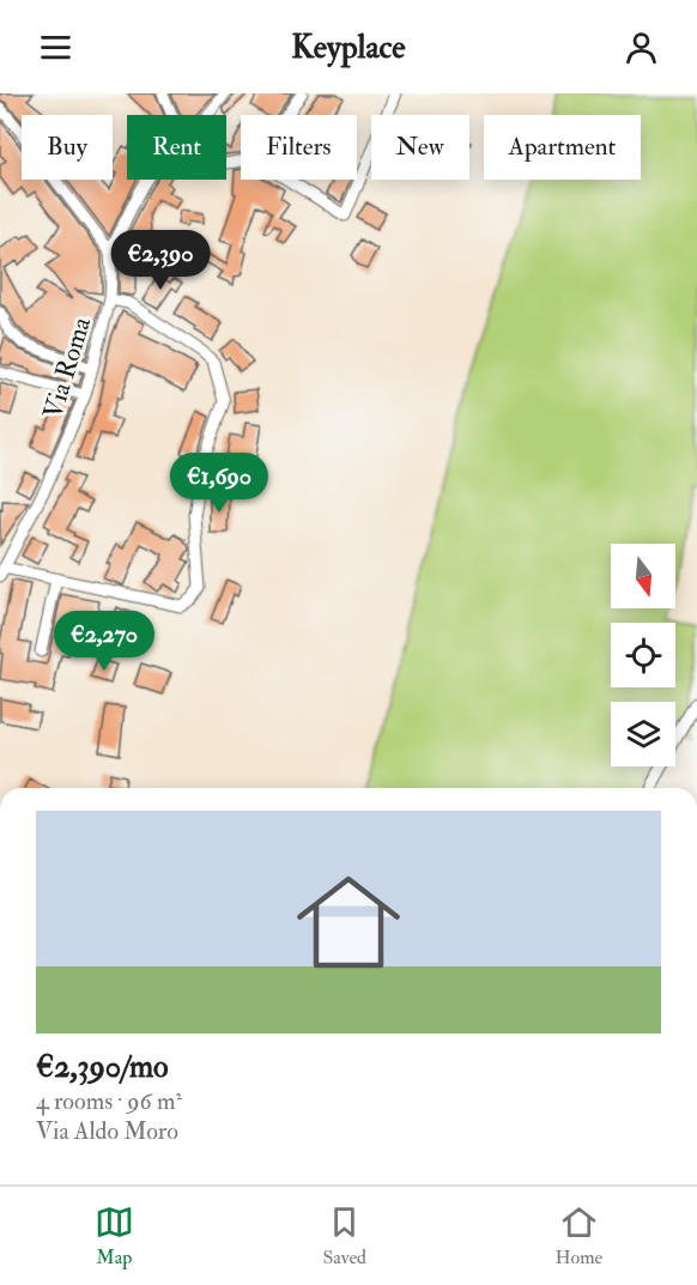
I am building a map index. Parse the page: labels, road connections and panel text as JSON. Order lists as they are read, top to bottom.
{
  "streets": {
    "street": ["Via Roma"]
  },
  "north": "bottom",
  "page": {
    "header": "Keyplace",
    "chip": [
      "Buy",
      "Rent",
      "Filters",
      "New",
      "Apartment"
    ],
    "price": ["€2,390", "€1,690", "€2,270"],
    "list": [
      {
        "name": "€2,390/mo",
        "note": "4 rooms · 96 m² · Via Aldo Moro"
      }
    ],
    "tabs": ["Map", "Saved", "Home"]
  }
}
